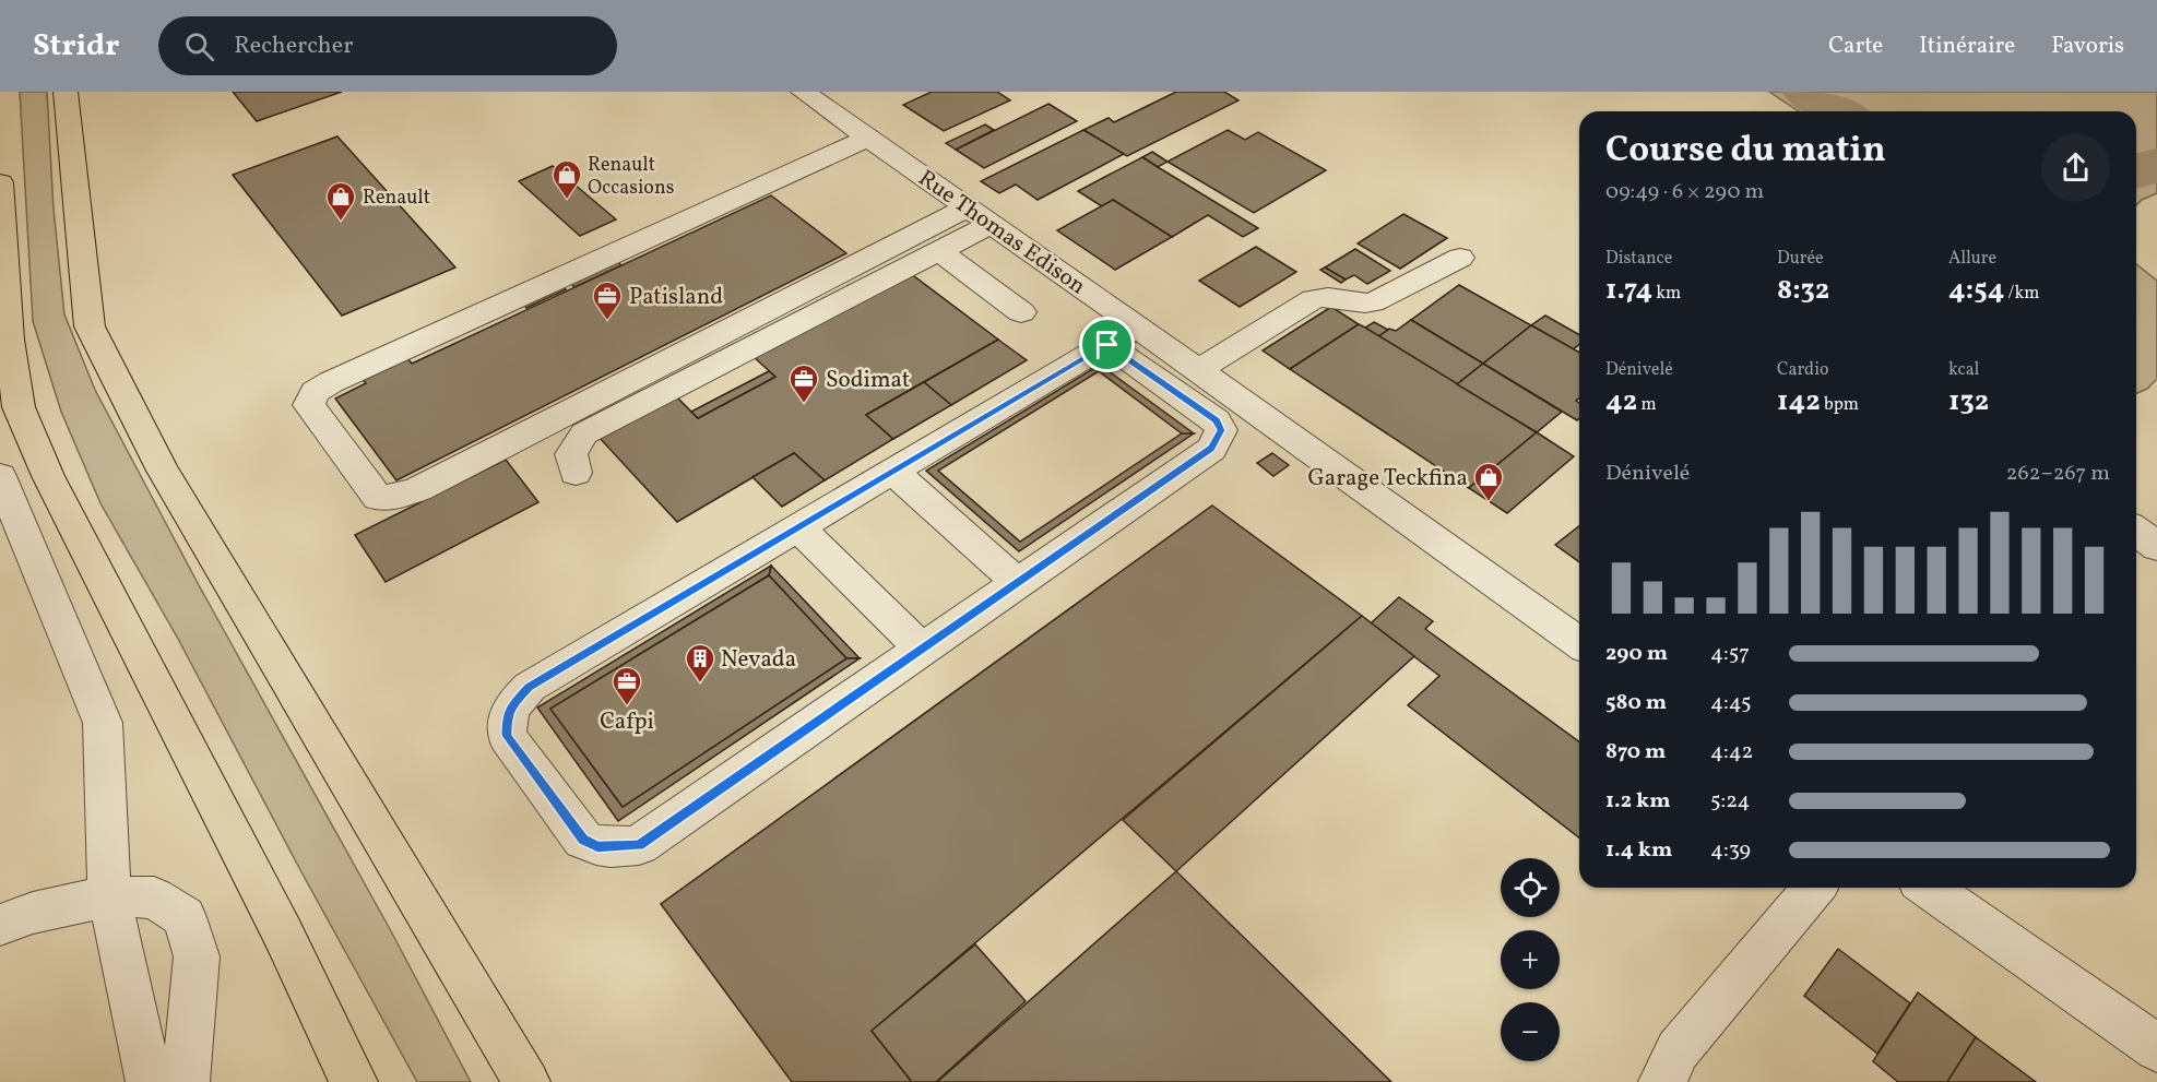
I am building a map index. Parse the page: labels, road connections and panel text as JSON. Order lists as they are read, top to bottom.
{
  "streets": {
    "street": ["Rue Thomas Edison"]
  },
  "places": {
    "shop": ["Renault Occasions", "Renault", "Garage Teckfina"],
    "office": ["Patisland", "Sodimat", "Cafpi"],
    "building": ["Nevada"]
  },
  "page": {
    "header": "Stridr",
    "search": "Rechercher",
    "nav": ["Carte", "Itinéraire", "Favoris"],
    "heading": ["Course du matin", "09:49 · 6 × 290 m"],
    "stats": [
      ["Distance", "1.74 km"],
      ["Durée", "8:32"],
      ["Allure", "4:54 /km"],
      ["Dénivelé", "42 m"],
      ["Cardio", "142 bpm"],
      ["kcal", "132"]
    ],
    "chart": ["Dénivelé", "262–267 m"],
    "list": [
      {
        "name": "290 m",
        "note": "4:57"
      },
      {
        "name": "580 m",
        "note": "4:45"
      },
      {
        "name": "870 m",
        "note": "4:42"
      },
      {
        "name": "1.2 km",
        "note": "5:24"
      },
      {
        "name": "1.4 km",
        "note": "4:39"
      }
    ],
    "map_buttons": ["+", "−"]
  }
}
